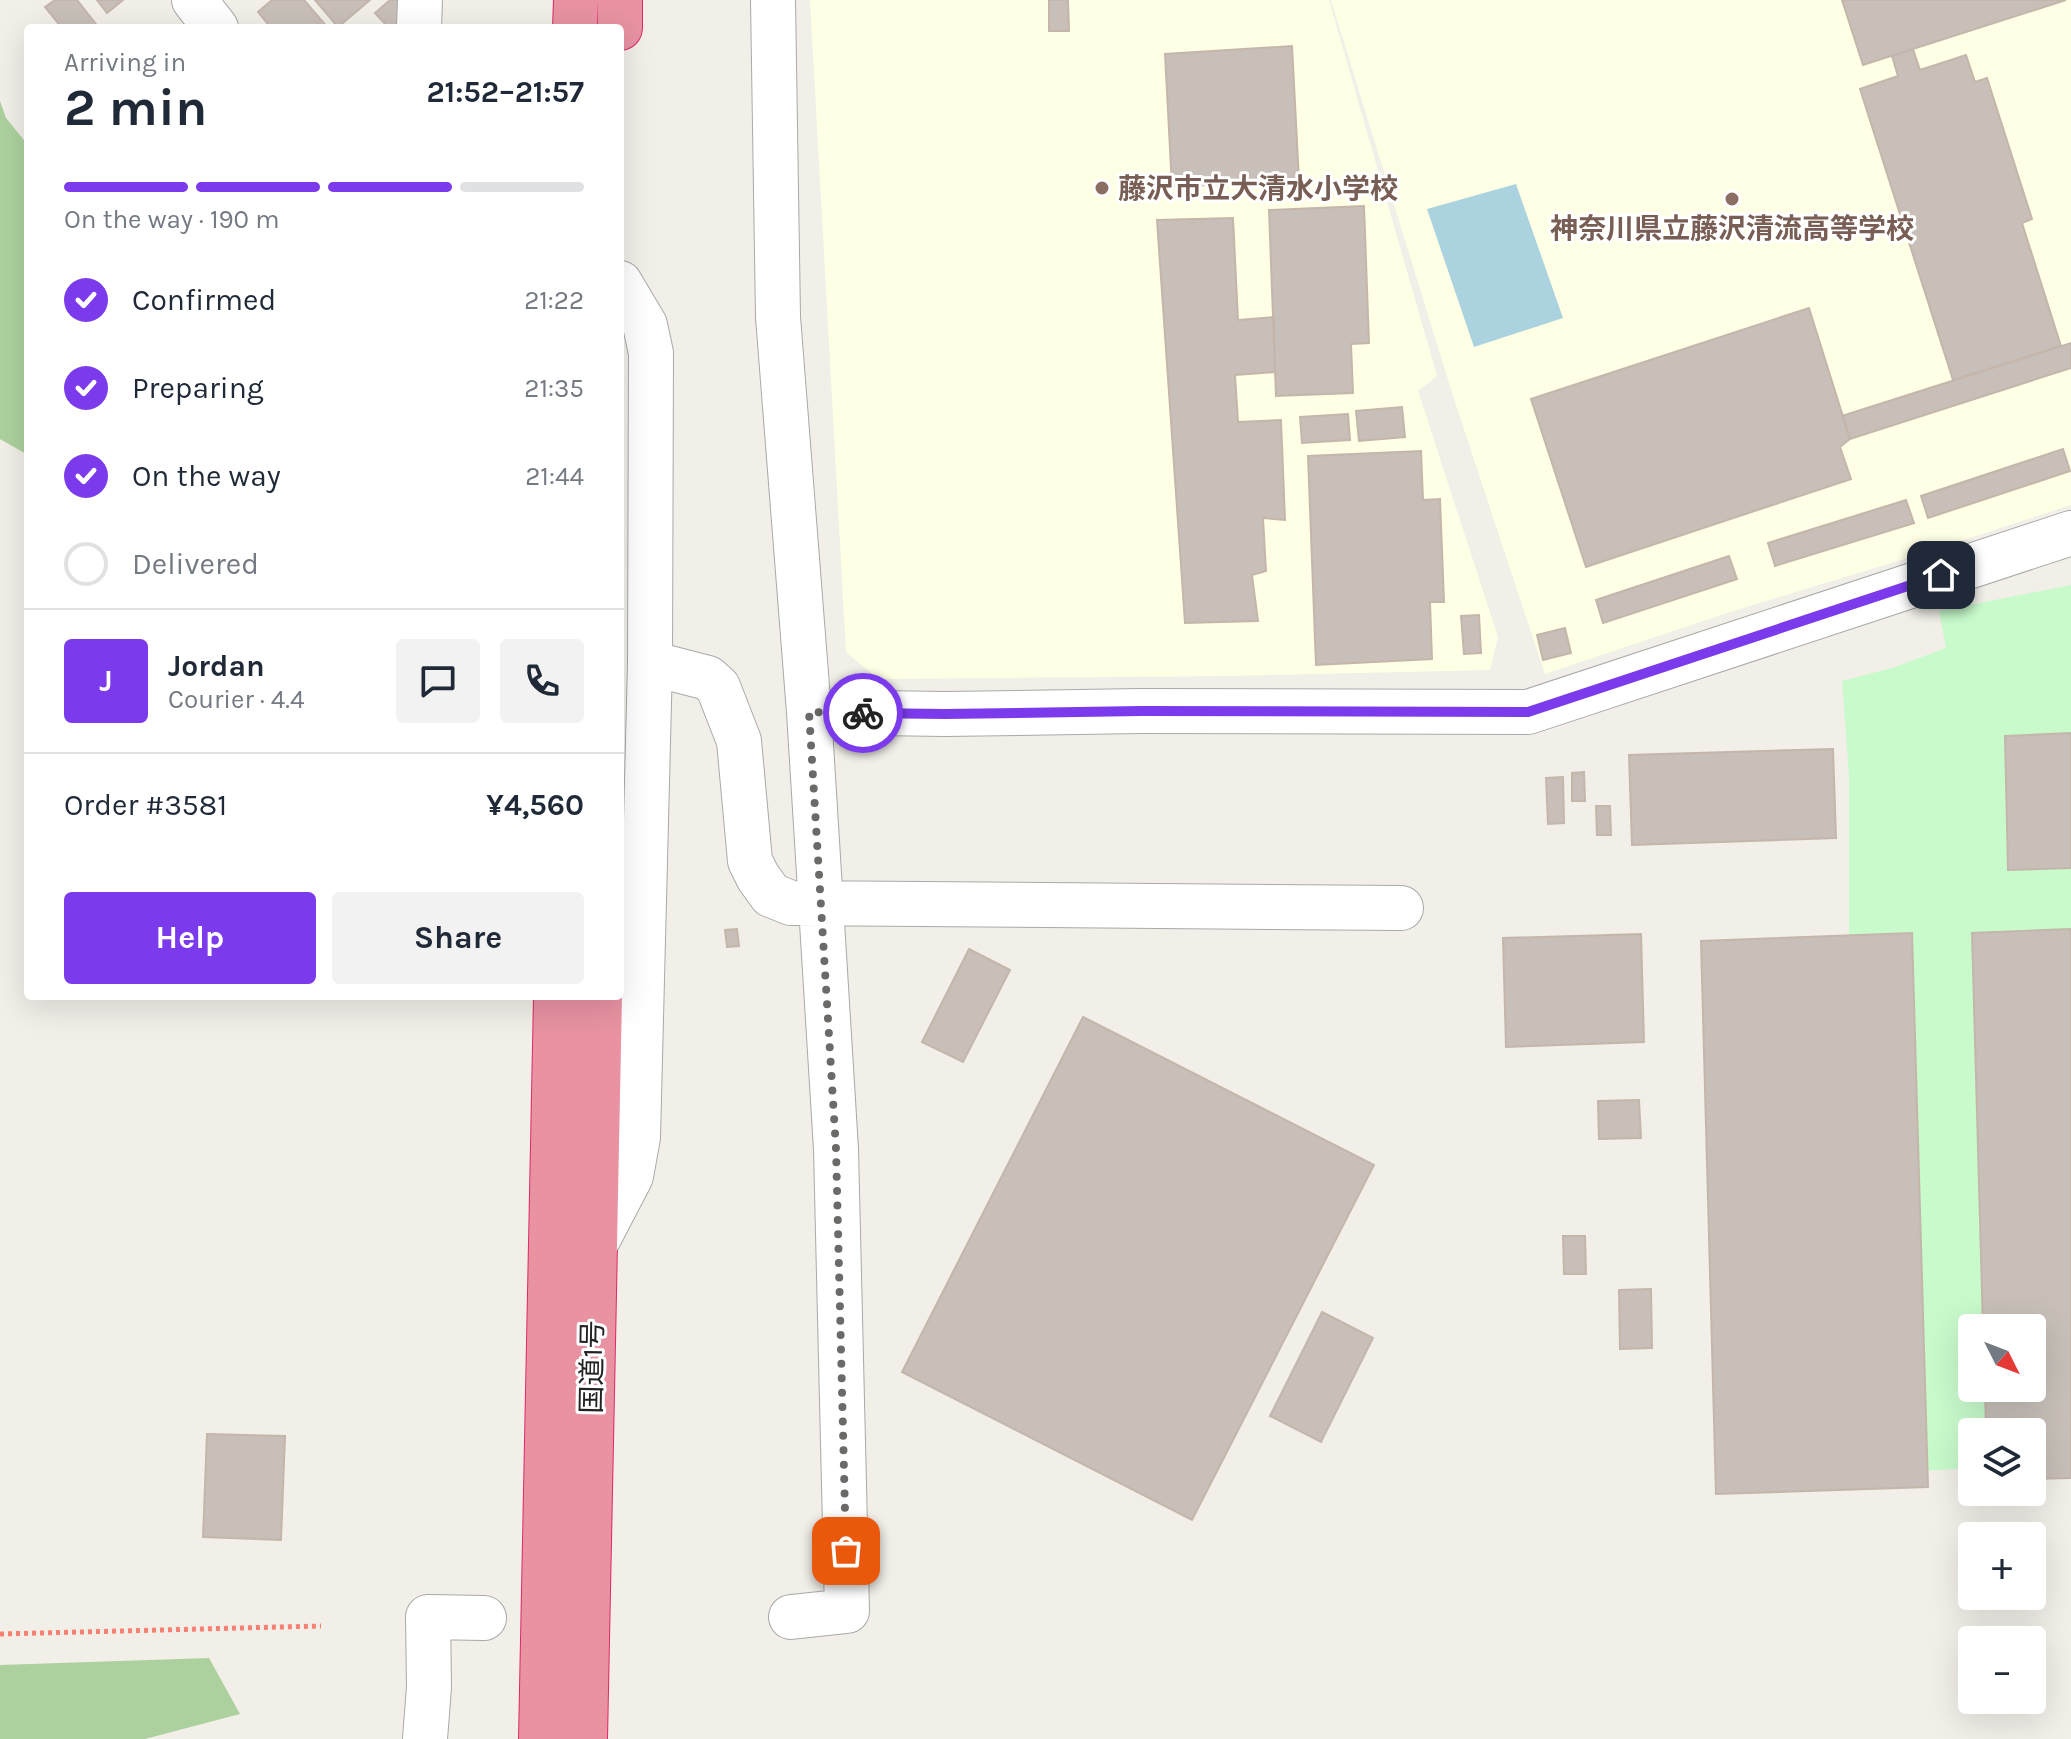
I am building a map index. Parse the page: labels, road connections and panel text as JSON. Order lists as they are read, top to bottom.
{
  "streets": {
    "highway": ["国道1号"]
  },
  "places": ["藤沢市立大清水小学校", "神奈川県立藤沢清流高等学校"],
  "north": "bottom right",
  "page": {
    "heading": ["2 min", "Arriving in", "21:52–21:57"],
    "panel": [
      "Jordan",
      "Courier · 4.4",
      "Order #3581",
      "¥4,560"
    ],
    "bar": "On the way · 190 m",
    "list": [
      ["Confirmed", "21:22"],
      ["Preparing", "21:35"],
      ["On the way", "21:44"],
      "Delivered"
    ],
    "round": "J",
    "buttons": ["Help", "Share"],
    "map_buttons": ["+", "−"]
  }
}
